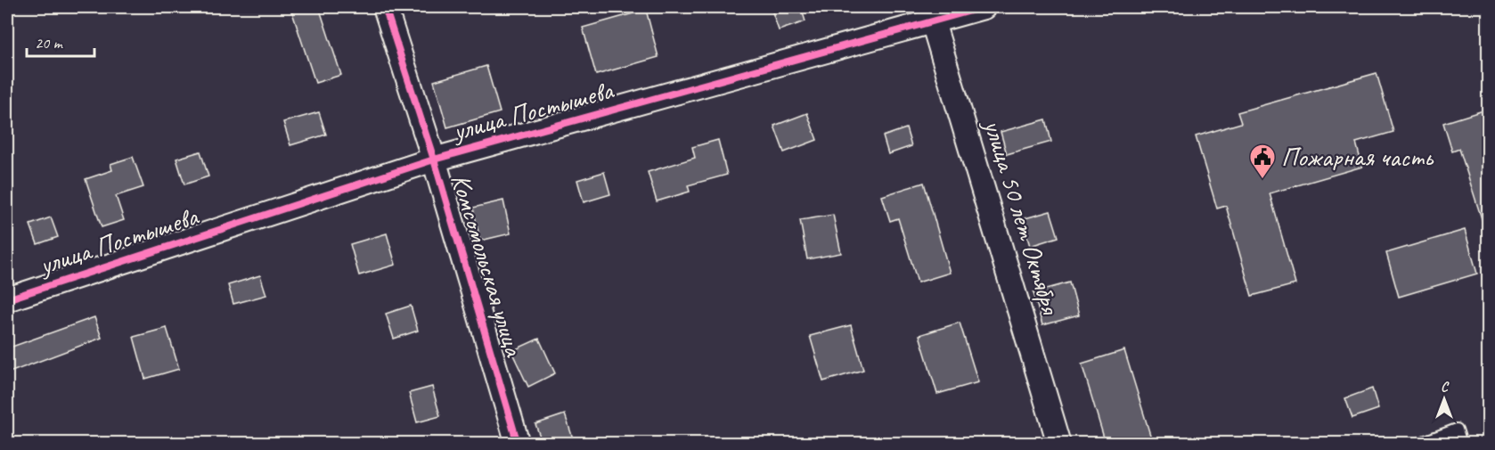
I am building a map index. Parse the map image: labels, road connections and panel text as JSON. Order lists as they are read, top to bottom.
{
  "streets": {
    "street": ["улица Постышева", "улица 50 лет Октября", "Комсомольская улица"]
  },
  "crossings": [
    ["улица Постышева", "улица 50 лет Октября"],
    ["улица Постышева", "Комсомольская улица"]
  ],
  "places": {
    "public building": ["Пожарная часть"]
  },
  "scale_bar": "20 m",
  "north": "top"
}
